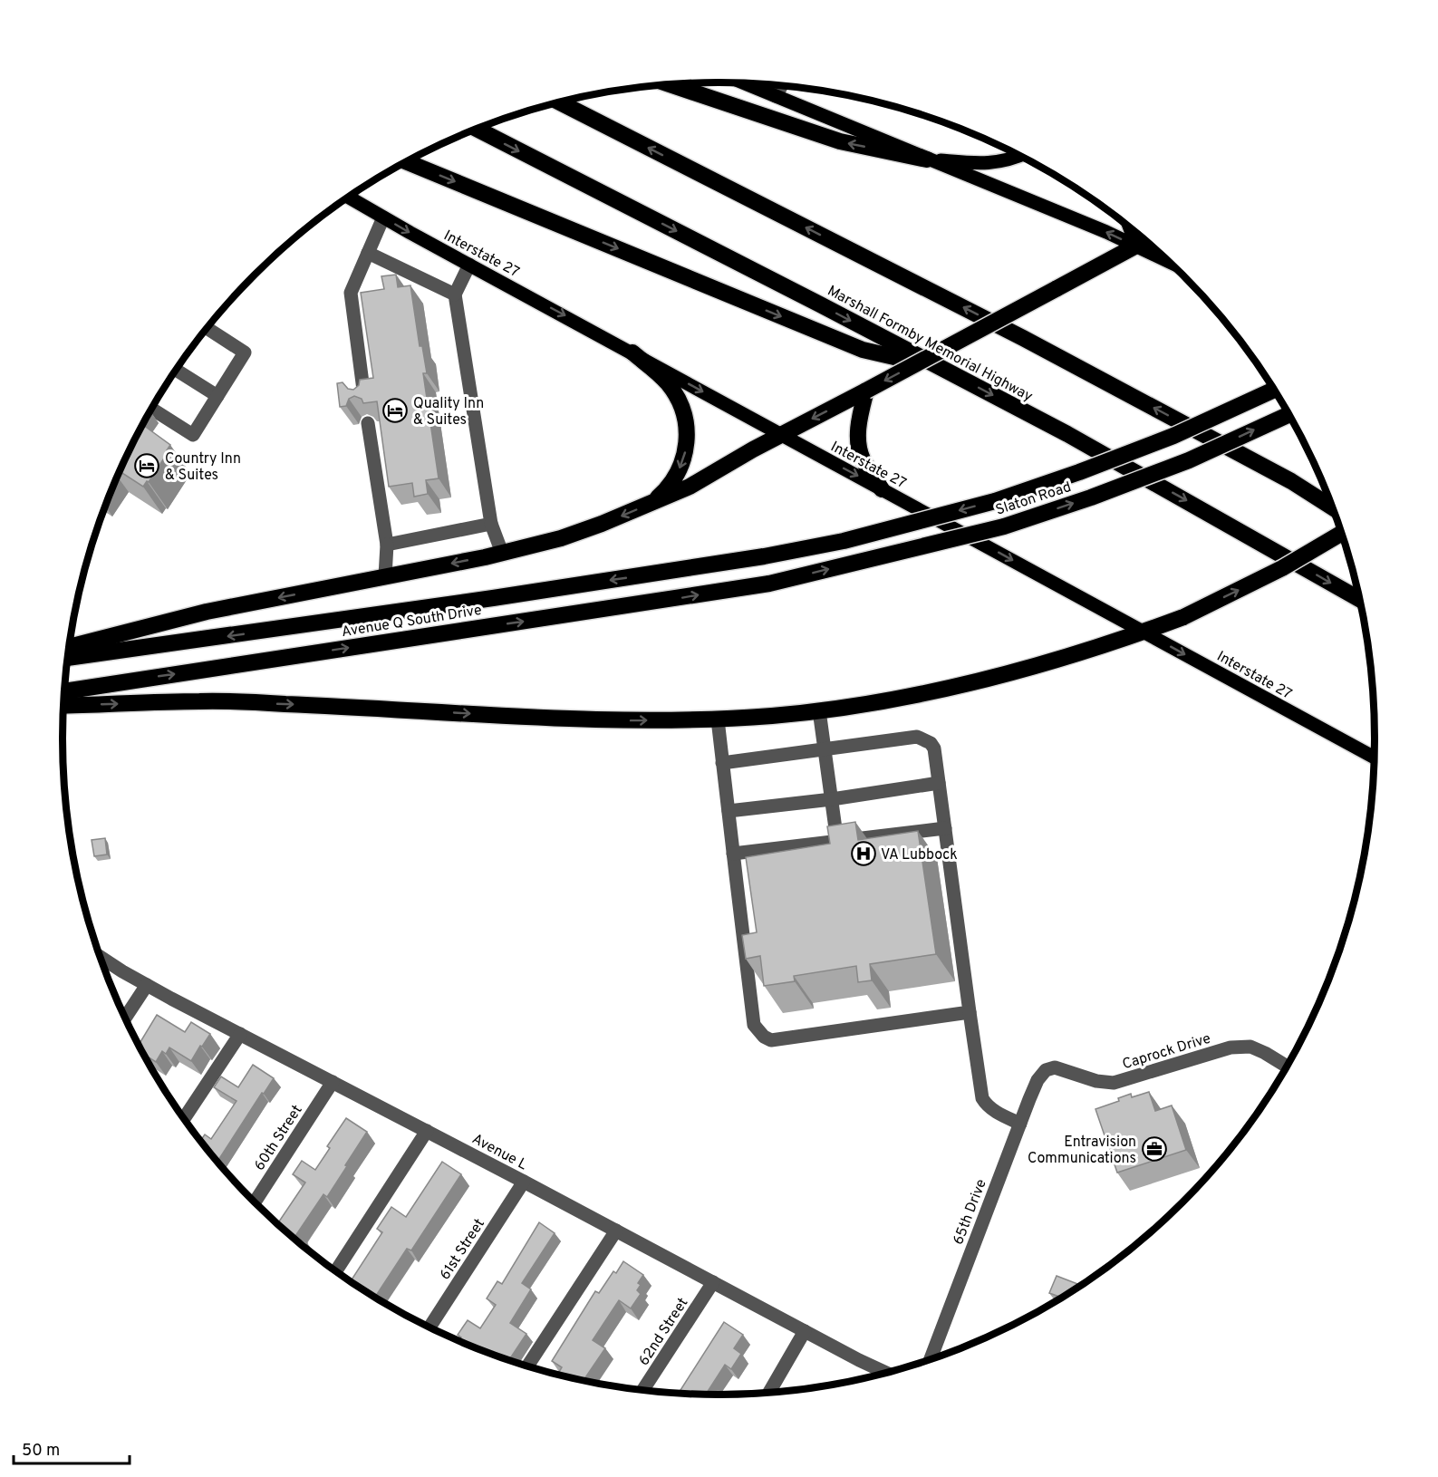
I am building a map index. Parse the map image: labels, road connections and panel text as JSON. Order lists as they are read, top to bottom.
{
  "streets": {
    "highway": ["Marshall Formby Memorial Highway", "Slaton Road", "Avenue Q South Drive"],
    "main road": ["Interstate 27"],
    "street": [
      "Caprock Drive",
      "60th Street",
      "Avenue L",
      "65th Drive",
      "61st Street",
      "62nd Street"
    ]
  },
  "crossings": [
    ["Slaton Road", "Avenue Q South Drive"],
    ["Caprock Drive", "65th Drive"],
    ["60th Street", "Avenue L"],
    ["Avenue L", "61st Street"],
    ["Avenue L", "62nd Street"]
  ],
  "one_way": ["Interstate 27"],
  "places": {
    "hotel": ["Quality Inn & Suites", "Country Inn & Suites"],
    "hospital": ["VA Lubbock"],
    "office": ["Entravision Communications"]
  },
  "scale_bar": "50 m"
}
